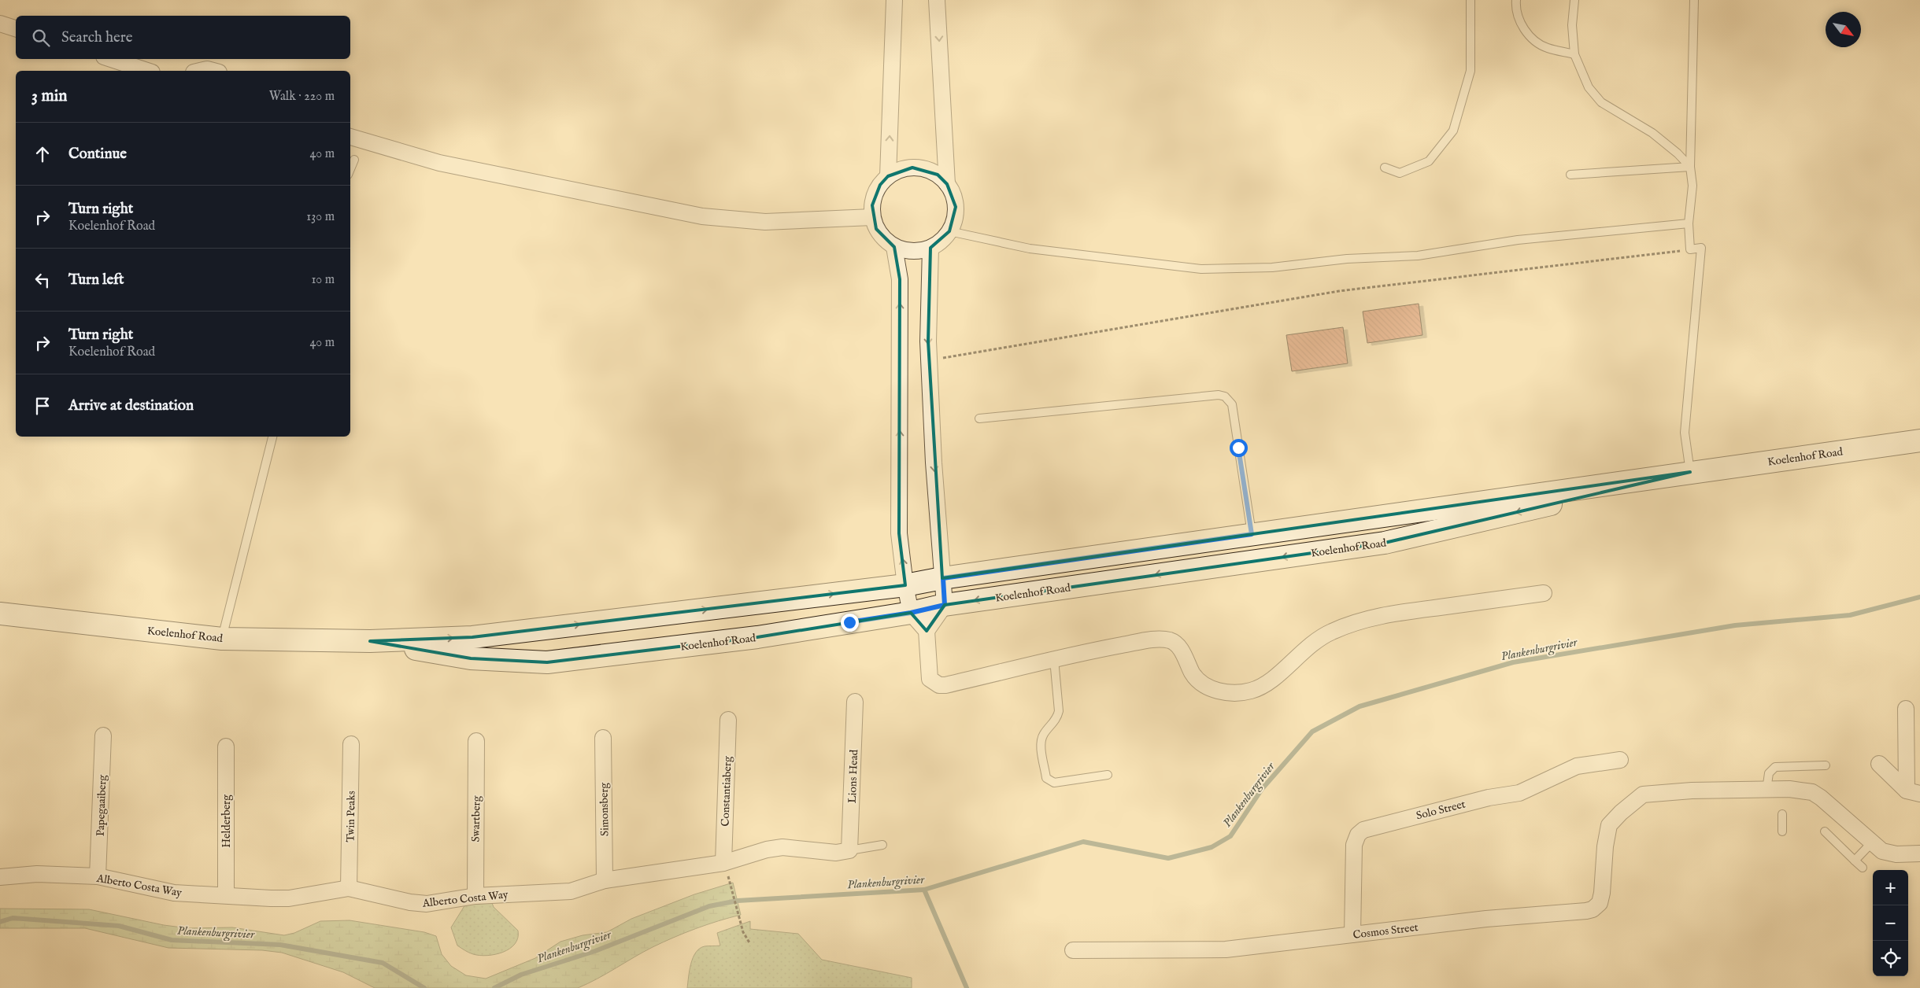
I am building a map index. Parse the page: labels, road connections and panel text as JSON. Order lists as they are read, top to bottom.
{
  "streets": {
    "main road": ["Koelenhof Road"],
    "street": [
      "Lions Head",
      "Constantiaberg",
      "Papegaaiberg",
      "Simonsberg",
      "Solo Street",
      "Twin Peaks",
      "Swartberg",
      "Helderberg",
      "Alberto Costa Way",
      "Cosmos Street"
    ]
  },
  "crossings": [
    ["Lions Head", "Alberto Costa Way"],
    ["Constantiaberg", "Alberto Costa Way"],
    ["Papegaaiberg", "Alberto Costa Way"],
    ["Simonsberg", "Alberto Costa Way"],
    ["Solo Street", "Cosmos Street"],
    ["Twin Peaks", "Alberto Costa Way"],
    ["Swartberg", "Alberto Costa Way"],
    ["Helderberg", "Alberto Costa Way"]
  ],
  "water": ["Plankenburgrivier"],
  "north": "bottom right",
  "page": {
    "search": "Search here",
    "heading": ["3 min", "Walk · 220 m"],
    "list": [
      ["Continue", "40 m"],
      ["Turn right", "Koelenhof Road", "130 m"],
      ["Turn left", "10 m"],
      ["Turn right", "Koelenhof Road", "40 m"],
      "Arrive at destination"
    ],
    "map_buttons": ["+", "−"]
  }
}
